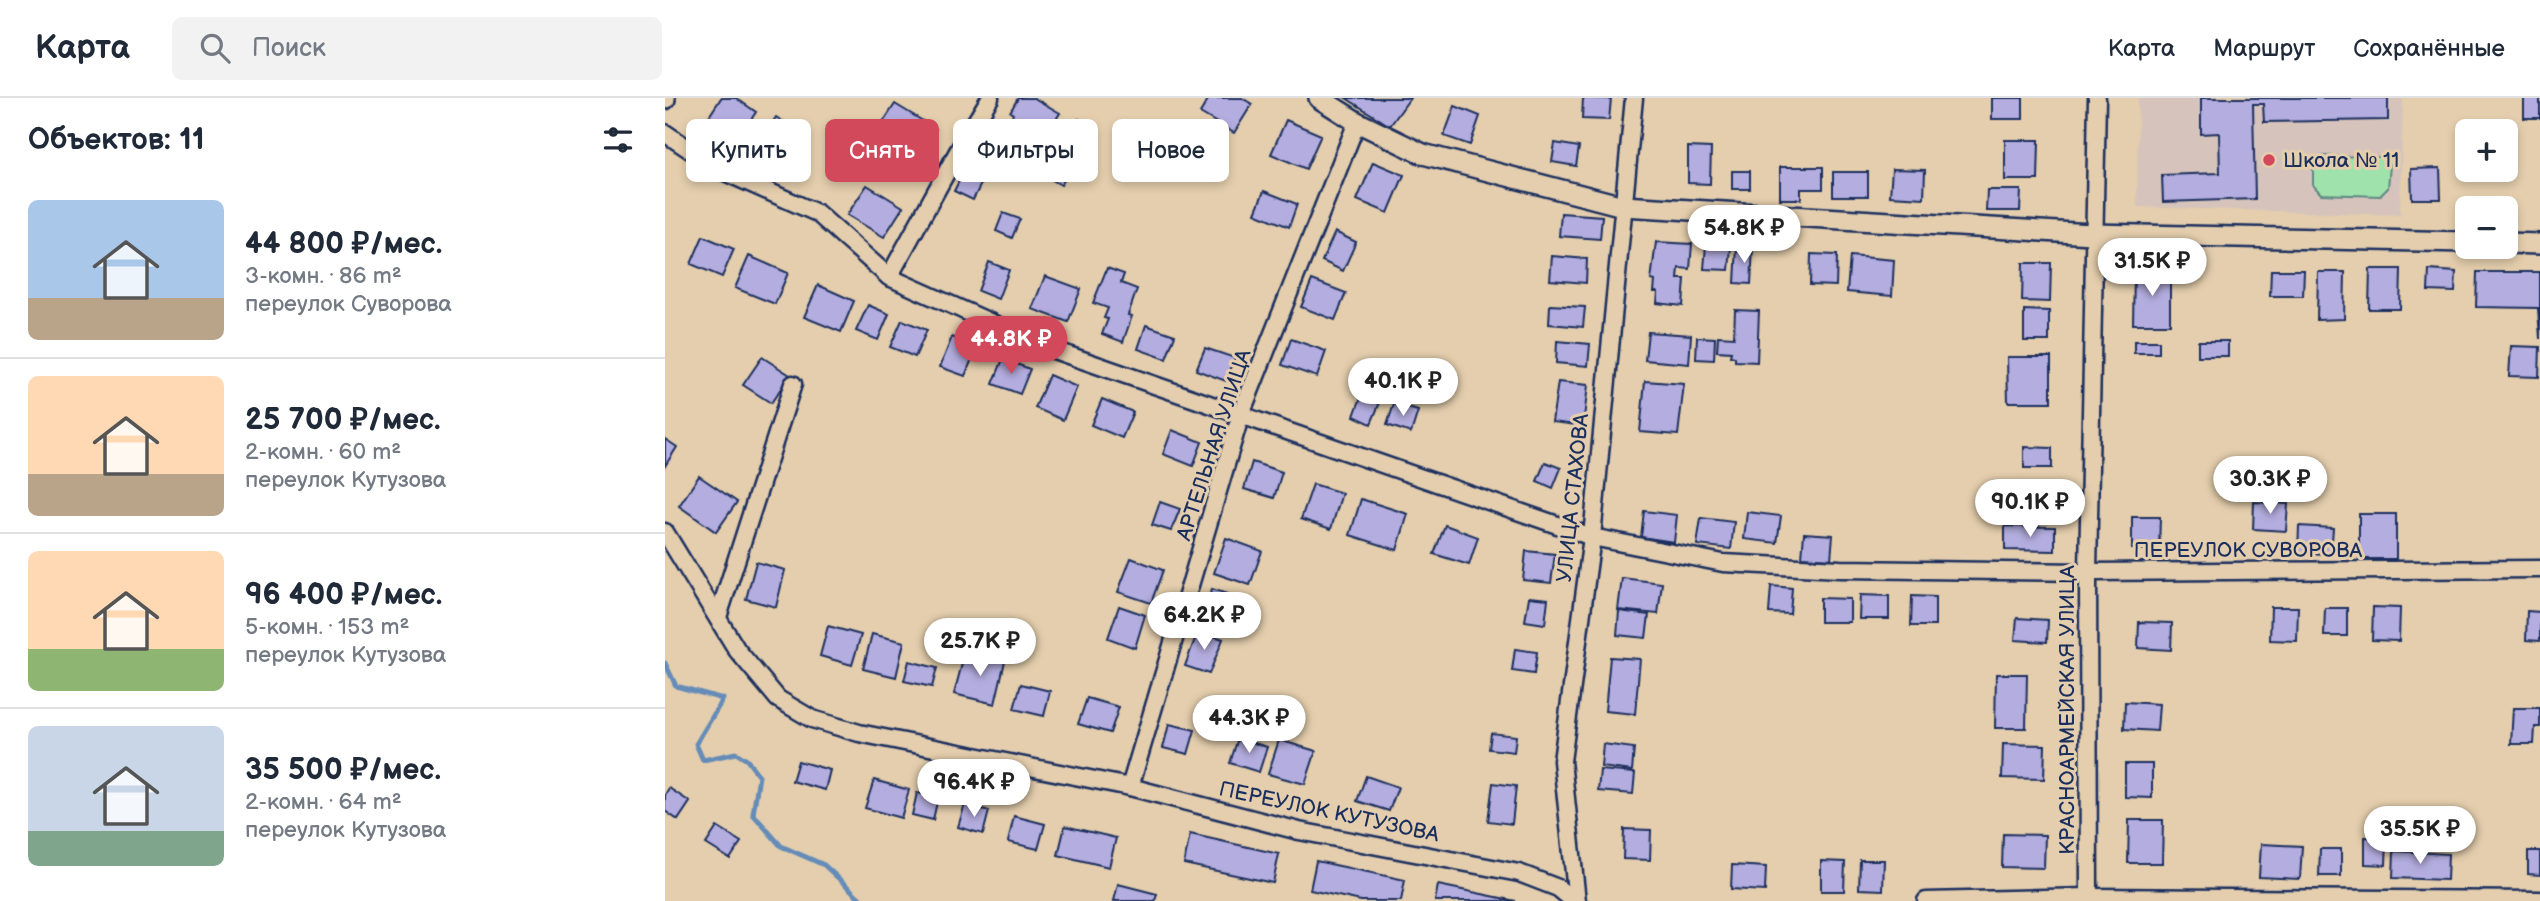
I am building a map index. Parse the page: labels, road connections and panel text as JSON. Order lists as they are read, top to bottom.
{
  "streets": {
    "street": [
      "АРТЕЛЬНАЯ УЛИЦА",
      "УЛИЦА СТАХОВА",
      "ПЕРЕУЛОК СУВОРОВА",
      "КРАСНОАРМЕЙСКАЯ УЛИЦА",
      "ПЕРЕУЛОК КУТУЗОВА"
    ]
  },
  "crossings": [
    ["АРТЕЛЬНАЯ УЛИЦА", "ПЕРЕУЛОК СУВОРОВА"],
    ["АРТЕЛЬНАЯ УЛИЦА", "ПЕРЕУЛОК КУТУЗОВА"],
    ["УЛИЦА СТАХОВА", "ПЕРЕУЛОК СУВОРОВА"],
    ["УЛИЦА СТАХОВА", "ПЕРЕУЛОК КУТУЗОВА"],
    ["ПЕРЕУЛОК СУВОРОВА", "КРАСНОАРМЕЙСКАЯ УЛИЦА"]
  ],
  "places": ["Школа № 11"],
  "page": {
    "header": "Карта",
    "search": "Поиск",
    "nav": ["Карта", "Маршрут", "Сохранённые"],
    "heading": "Объектов: 11",
    "map_buttons": ["+", "−"],
    "chip": [
      "Купить",
      "Снять",
      "Фильтры",
      "Новое"
    ],
    "list": [
      {
        "name": "44 800 ₽/мес.",
        "note": "3-комн. · 86 m² · переулок Суворова"
      },
      {
        "name": "25 700 ₽/мес.",
        "note": "2-комн. · 60 m² · переулок Кутузова"
      },
      {
        "name": "96 400 ₽/мес.",
        "note": "5-комн. · 153 m² · переулок Кутузова"
      },
      {
        "name": "35 500 ₽/мес.",
        "note": "2-комн. · 64 m² · переулок Кутузова"
      }
    ],
    "price": [
      "54.8K ₽",
      "31.5K ₽",
      "44.8K ₽",
      "40.1K ₽",
      "30.3K ₽",
      "90.1K ₽",
      "64.2K ₽",
      "25.7K ₽",
      "44.3K ₽",
      "96.4K ₽",
      "35.5K ₽"
    ]
  }
}
